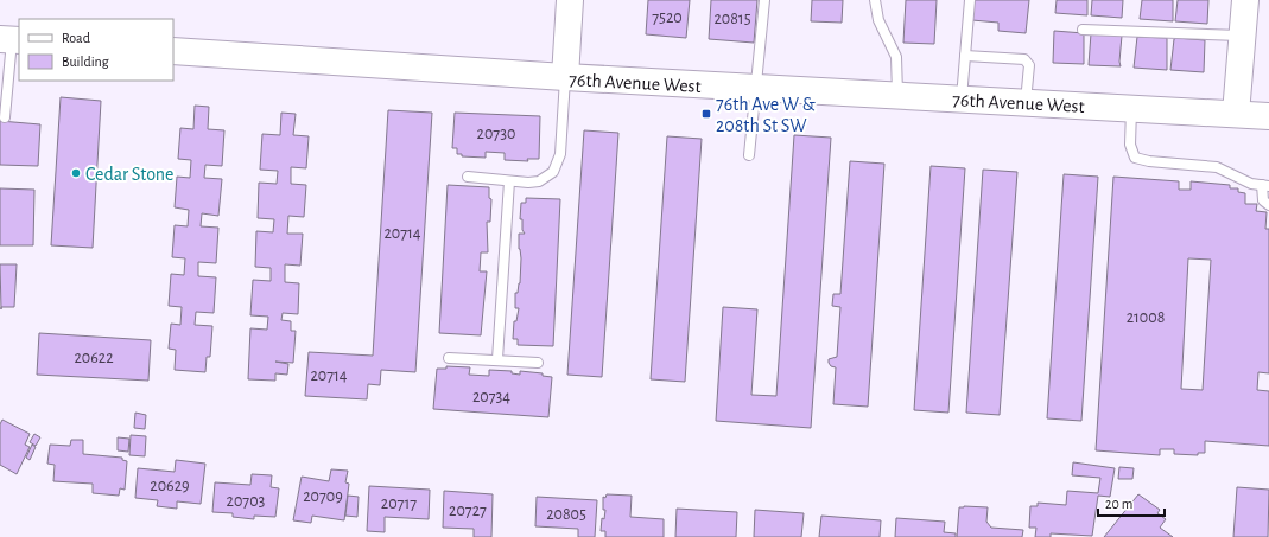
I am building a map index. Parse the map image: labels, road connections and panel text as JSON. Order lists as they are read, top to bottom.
{
  "streets": {
    "street": ["76th Avenue West"]
  },
  "places": {
    "transit": ["76th Ave W & 208th St SW"],
    "other": ["Cedar Stone"]
  },
  "house_numbers": [
    "7520",
    "20815",
    "20730",
    "20714",
    "21008",
    "20622",
    "20714",
    "20734",
    "20629",
    "20709",
    "20703",
    "20717",
    "20727",
    "20805"
  ],
  "legend": ["Road", "Building"],
  "scale_bar": "20 m"
}
